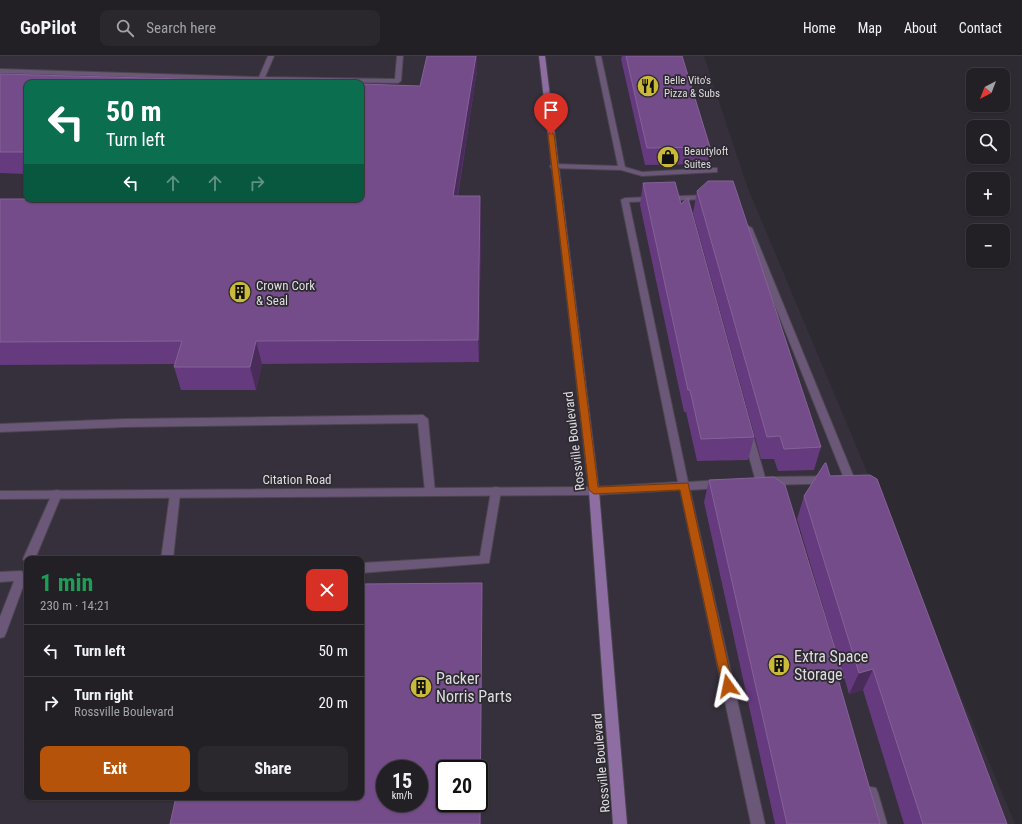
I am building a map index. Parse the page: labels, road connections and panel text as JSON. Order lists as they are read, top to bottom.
{
  "streets": {
    "main road": ["Rossville Boulevard"],
    "street": ["Citation Road"]
  },
  "crossings": [
    ["Rossville Boulevard", "Citation Road"]
  ],
  "places": {
    "restaurant": ["Belle Vito's Pizza & Subs"],
    "shop": ["Beautyloft Suites"],
    "building": ["Crown Cork & Seal", "Extra Space Storage", "Packer Norris Parts"]
  },
  "north": "bottom left",
  "page": {
    "header": "GoPilot",
    "search": "Search here",
    "nav": [
      "Home",
      "Map",
      "About",
      "Contact"
    ],
    "map_buttons": ["+", "−"],
    "turn": ["50 m", "Turn left"],
    "heading": ["1 min", "230 m · 14:21"],
    "list": [
      {
        "name": "Turn left",
        "value": "50 m"
      },
      {
        "name": "Turn right",
        "note": "Rossville Boulevard",
        "value": "20 m"
      }
    ],
    "buttons": ["Exit", "Share"],
    "speed": "15 km/h",
    "limit": "20"
  }
}
